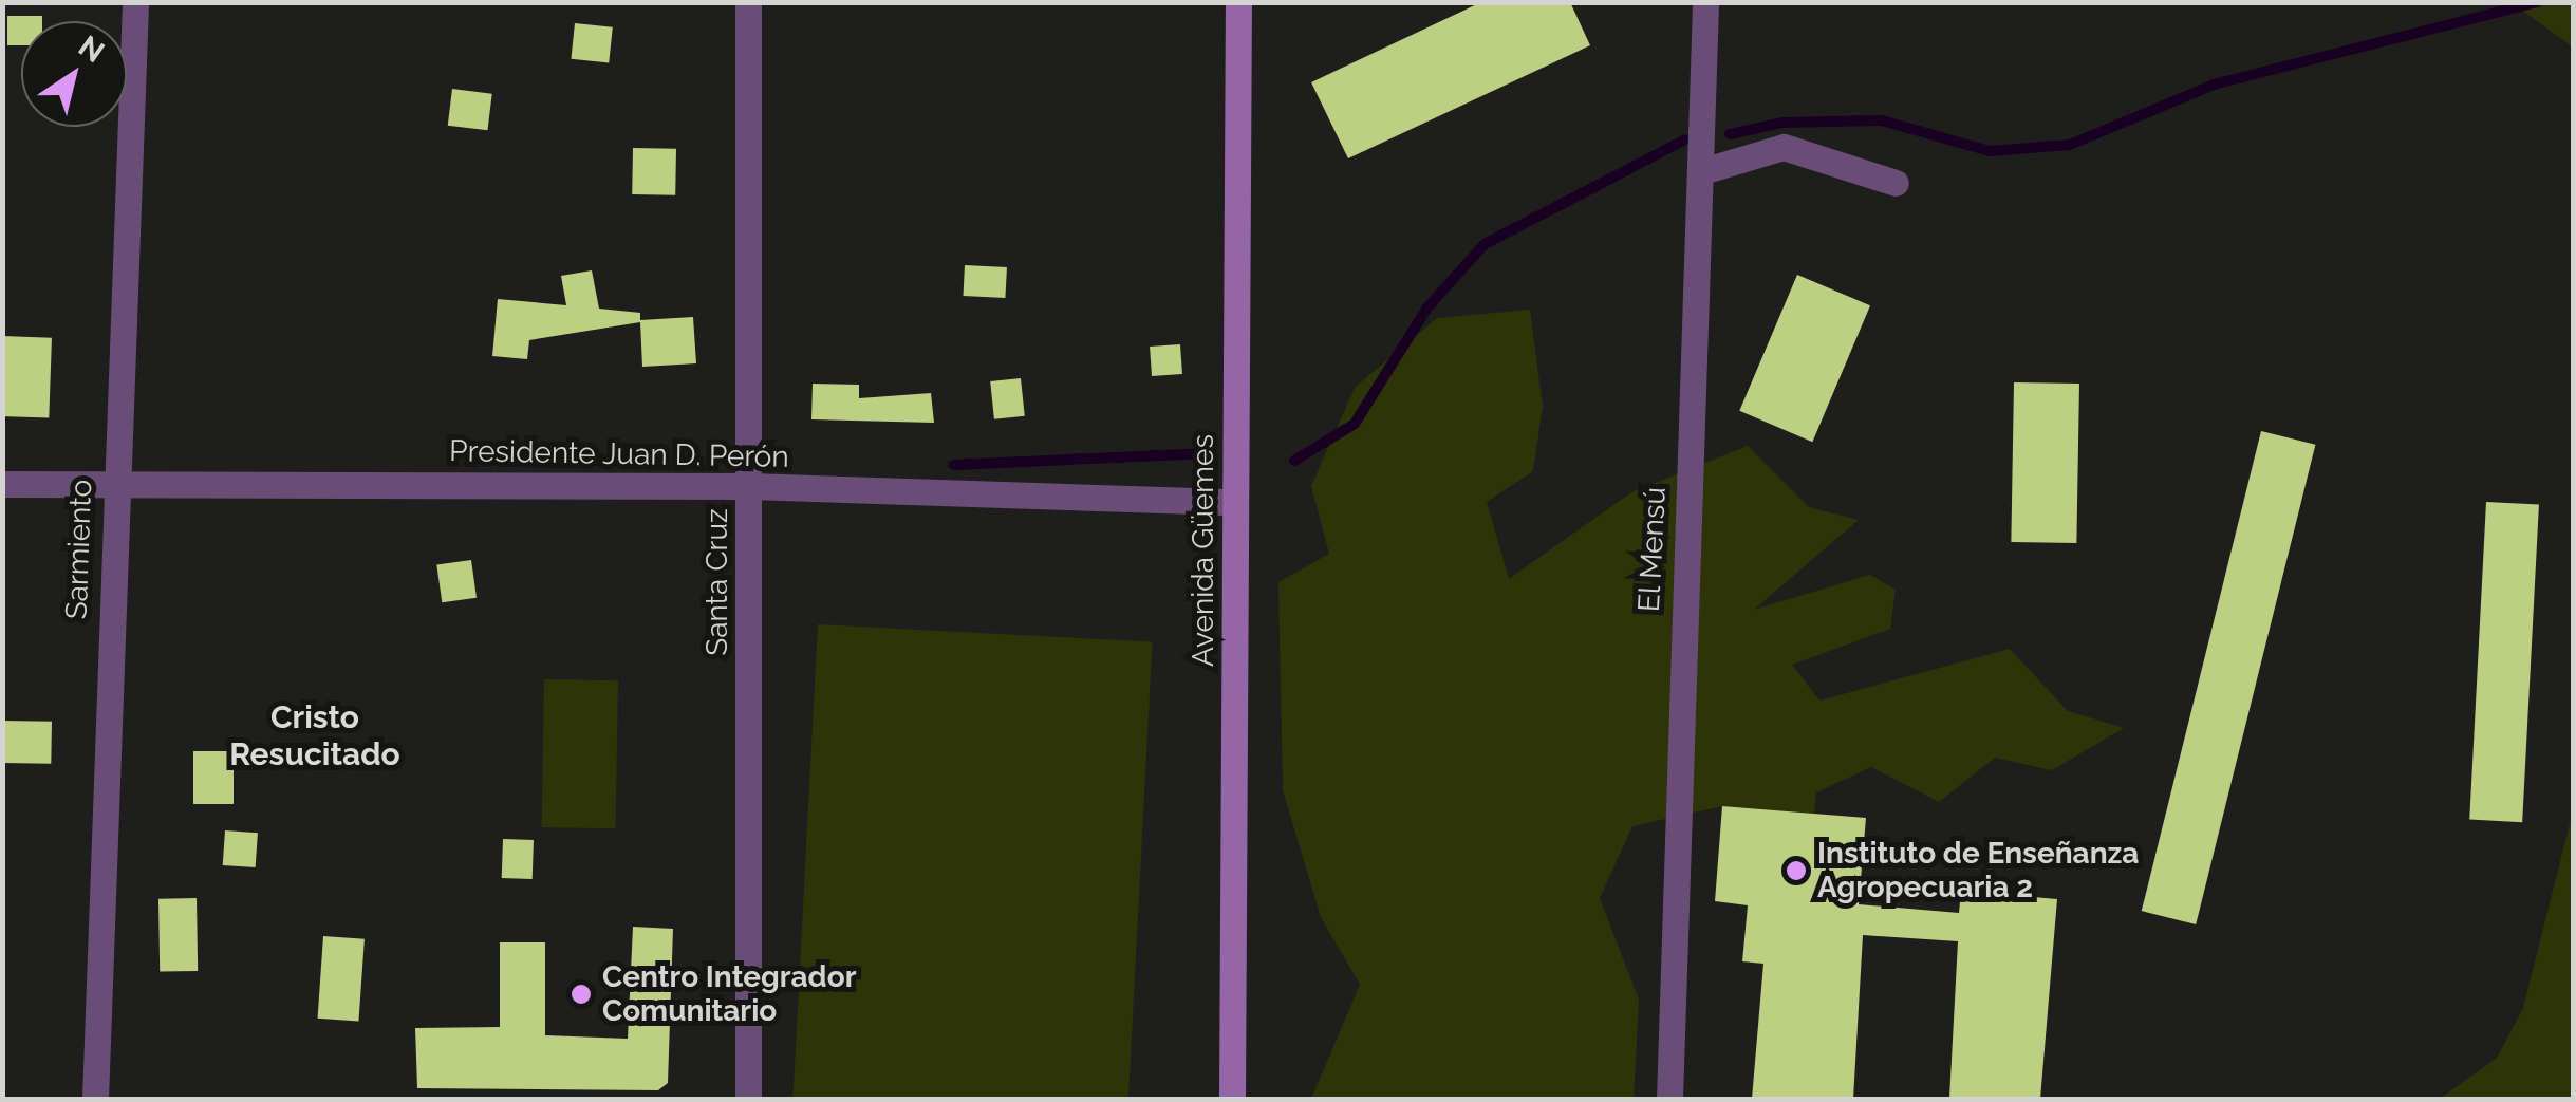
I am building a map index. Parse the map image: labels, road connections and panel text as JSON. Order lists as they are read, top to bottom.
{
  "streets": {
    "main road": ["Avenida Güemes"],
    "street": [
      "Presidente Juan D. Perón",
      "Sarmiento",
      "El Mensú",
      "Santa Cruz"
    ]
  },
  "crossings": [
    ["Presidente Juan D. Perón", "Sarmiento"],
    ["Presidente Juan D. Perón", "Avenida Güemes"],
    ["Presidente Juan D. Perón", "Santa Cruz"]
  ],
  "districts": ["Cristo Resucitado"],
  "places": ["Instituto de Enseñanza Agropecuaria 2", "Centro Integrador Comunitario"],
  "north": "top right"
}
